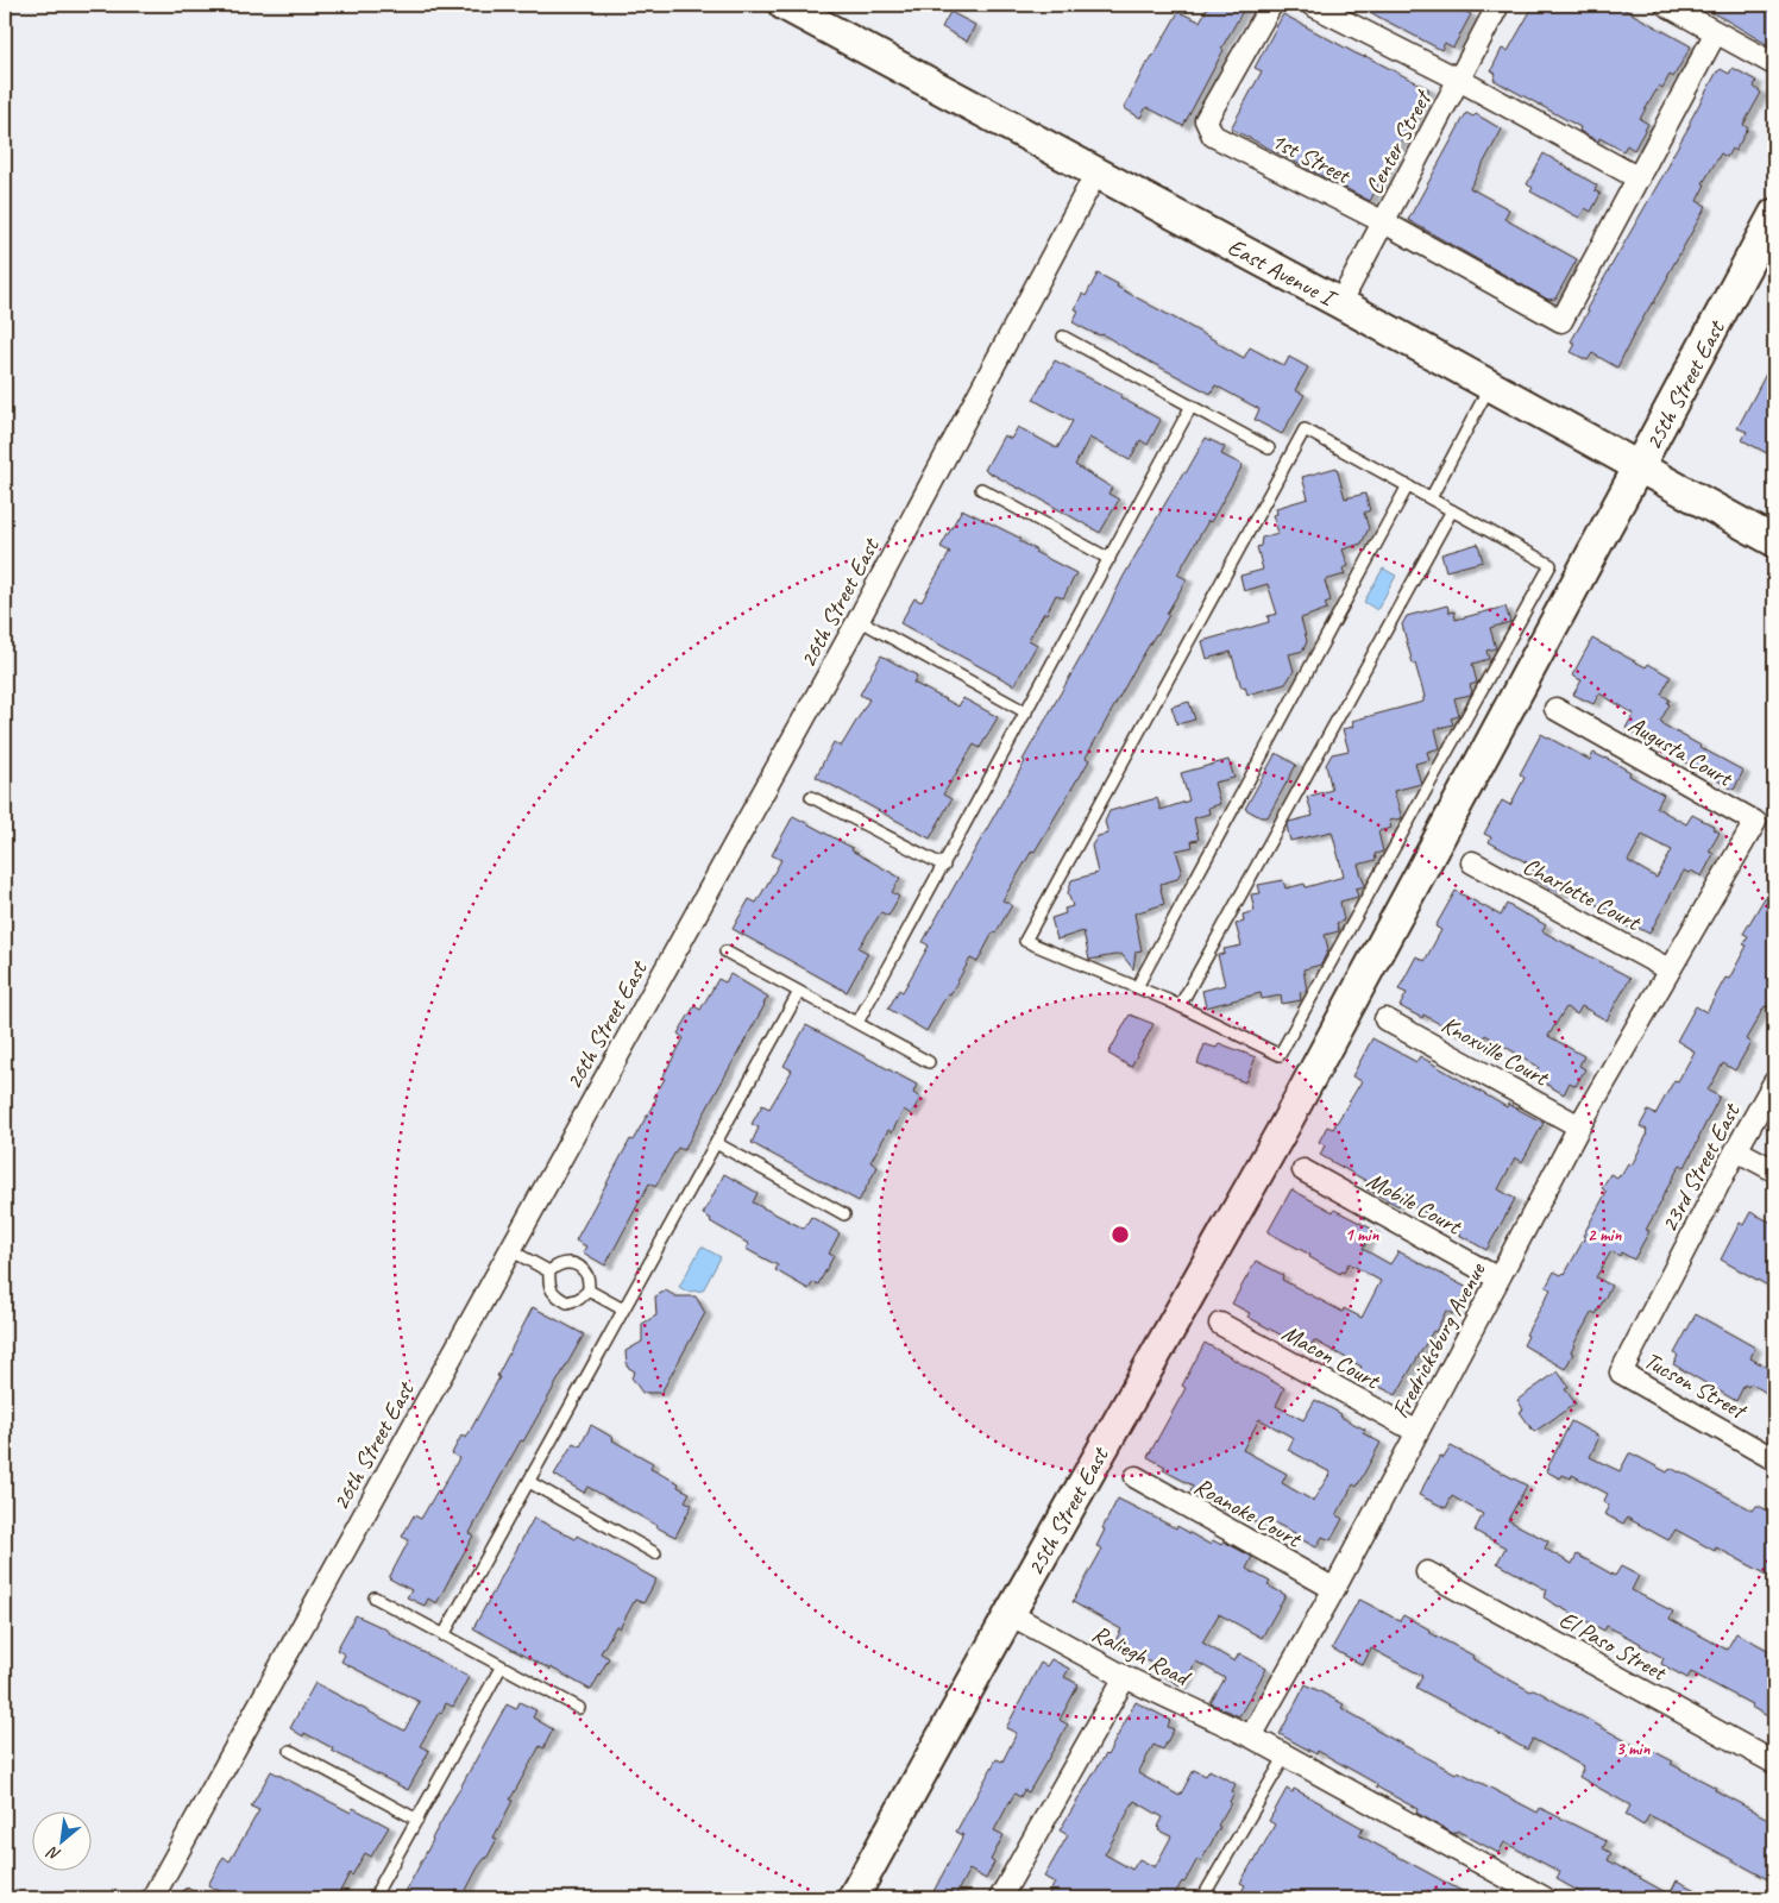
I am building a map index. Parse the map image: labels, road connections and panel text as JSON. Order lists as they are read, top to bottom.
{
  "streets": {
    "street": [
      "Center Street",
      "1st Street",
      "East Avenue I",
      "25th Street East",
      "26th Street East",
      "Augusta Court",
      "Charlotte Court",
      "Knoxville Court",
      "23rd Street East",
      "Mobile Court",
      "Fredricksburg Avenue",
      "Macon Court",
      "Tucson Street",
      "Roanoke Court",
      "El Paso Street",
      "Raliegh Road"
    ]
  },
  "crossings": [
    ["Center Street", "1st Street"],
    ["Center Street", "East Avenue I"],
    ["East Avenue I", "25th Street East"],
    ["East Avenue I", "26th Street East"],
    ["25th Street East", "Raliegh Road"],
    ["Augusta Court", "Charlotte Court"],
    ["Augusta Court", "Fredricksburg Avenue"],
    ["Charlotte Court", "Fredricksburg Avenue"],
    ["Knoxville Court", "Fredricksburg Avenue"],
    ["23rd Street East", "Tucson Street"],
    ["Mobile Court", "Fredricksburg Avenue"],
    ["Fredricksburg Avenue", "Macon Court"],
    ["Fredricksburg Avenue", "Roanoke Court"],
    ["Fredricksburg Avenue", "Raliegh Road"]
  ],
  "north": "bottom left",
  "rings": ["1 min", "2 min", "3 min"]
}
